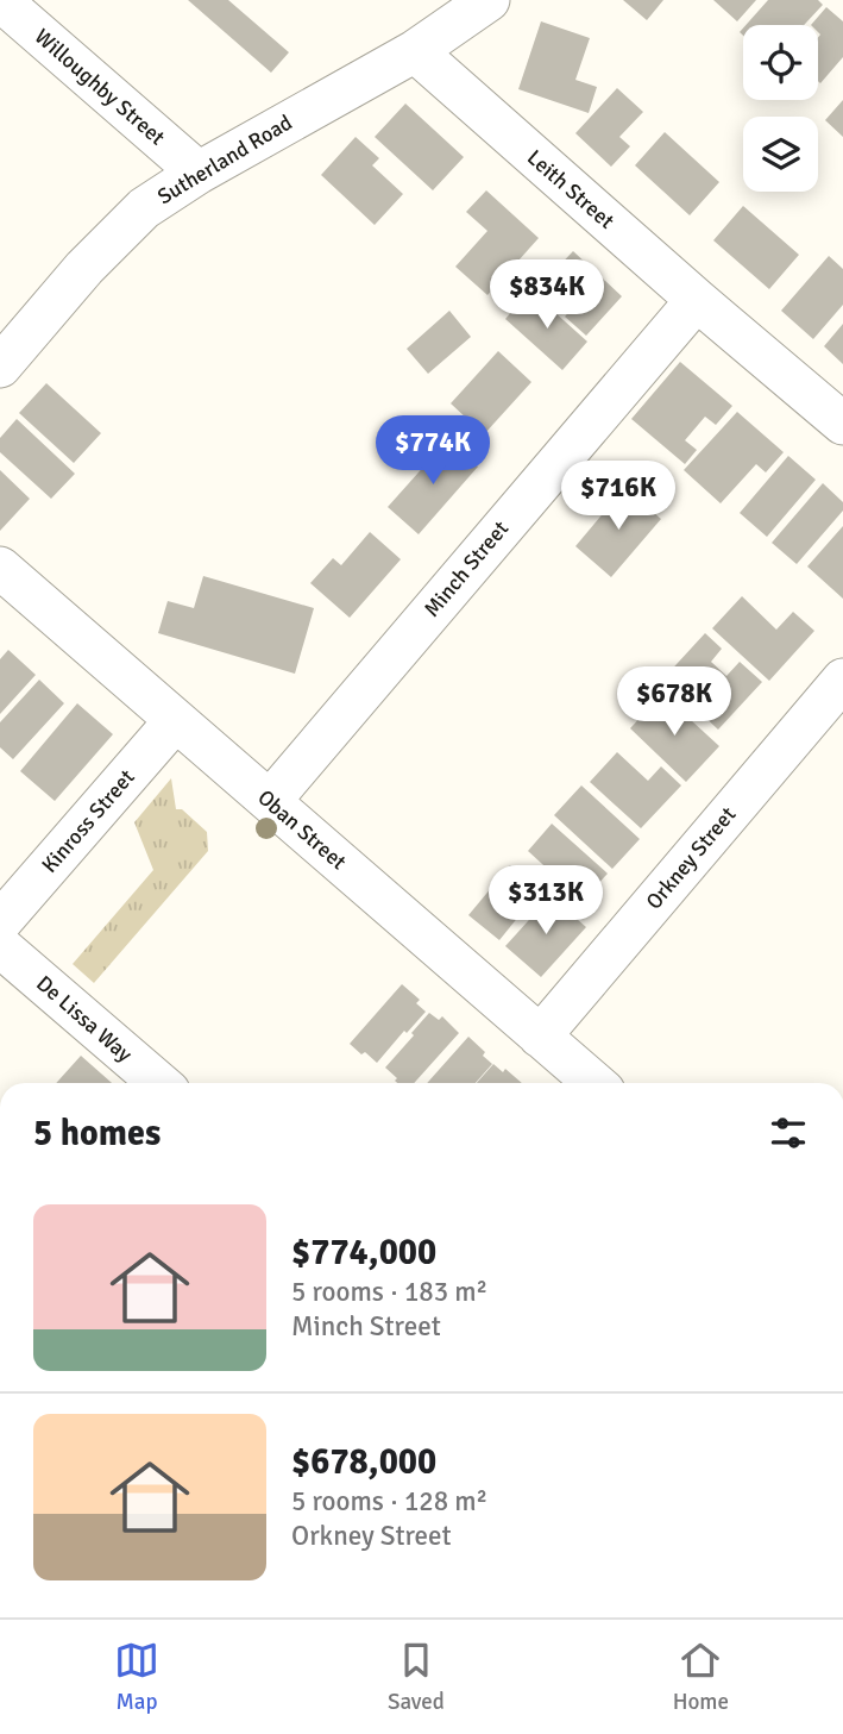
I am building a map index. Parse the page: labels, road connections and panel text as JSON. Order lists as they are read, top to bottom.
{
  "streets": {
    "street": [
      "Willoughby Street",
      "Sutherland Road",
      "Leith Street",
      "Minch Street",
      "Kinross Street",
      "Oban Street",
      "Orkney Street",
      "De Lissa Way"
    ]
  },
  "crossings": [
    ["Willoughby Street", "Sutherland Road"],
    ["Sutherland Road", "Leith Street"],
    ["Leith Street", "Minch Street"],
    ["Minch Street", "Oban Street"],
    ["Kinross Street", "Oban Street"],
    ["Oban Street", "Orkney Street"]
  ],
  "page": {
    "price": [
      "$834K",
      "$774K",
      "$716K",
      "$678K",
      "$313K"
    ],
    "heading": "5 homes",
    "list": [
      {
        "name": "$774,000",
        "note": "5 rooms · 183 m² · Minch Street"
      },
      {
        "name": "$678,000",
        "note": "5 rooms · 128 m² · Orkney Street"
      }
    ],
    "tabs": ["Map", "Saved", "Home"]
  }
}
